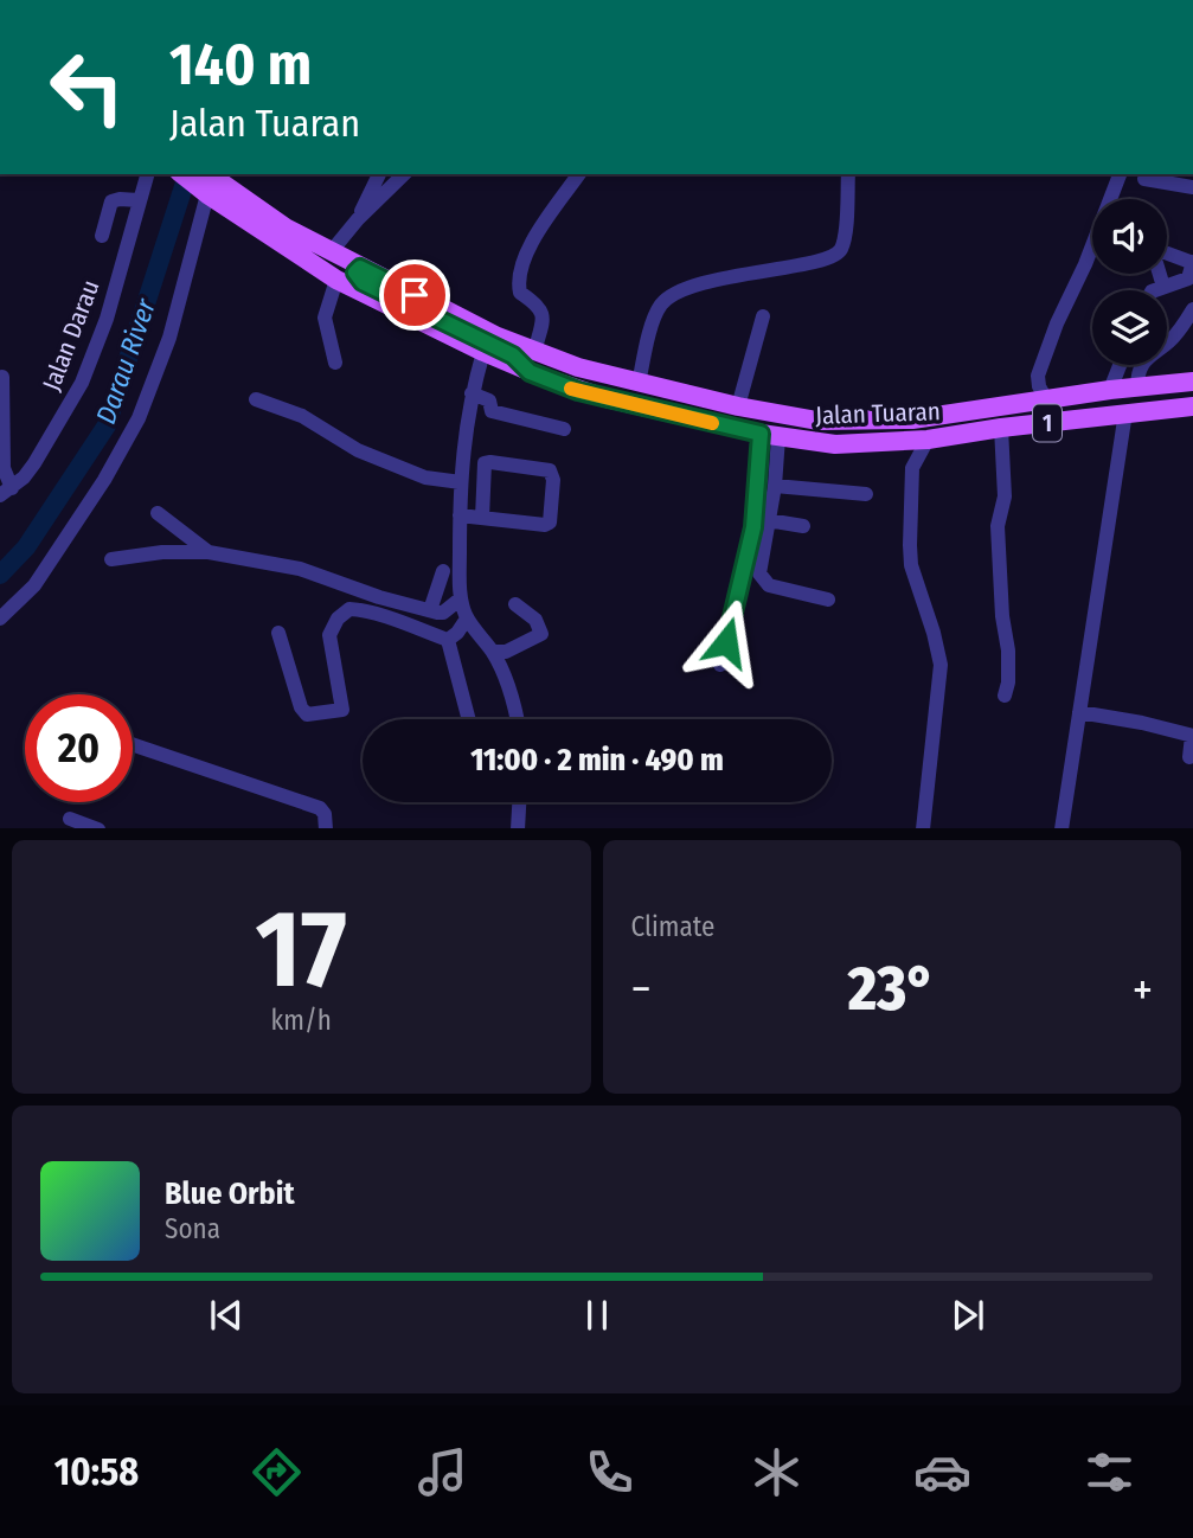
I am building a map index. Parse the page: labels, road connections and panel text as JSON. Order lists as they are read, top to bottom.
{
  "streets": {
    "main road": ["Jalan Tuaran", "1"],
    "street": ["Jalan Darau"]
  },
  "water": ["Darau River"],
  "page": {
    "turn": ["140 m", "Jalan Tuaran"],
    "limit": "20",
    "trip": "11:00 · 2 min · 490 m",
    "tile": [
      ["17", "km/h"],
      "Climate"
    ],
    "heat": ["−", "23°", "+"],
    "song": ["Blue Orbit", "Sona"],
    "tabs": "10:58"
  }
}
